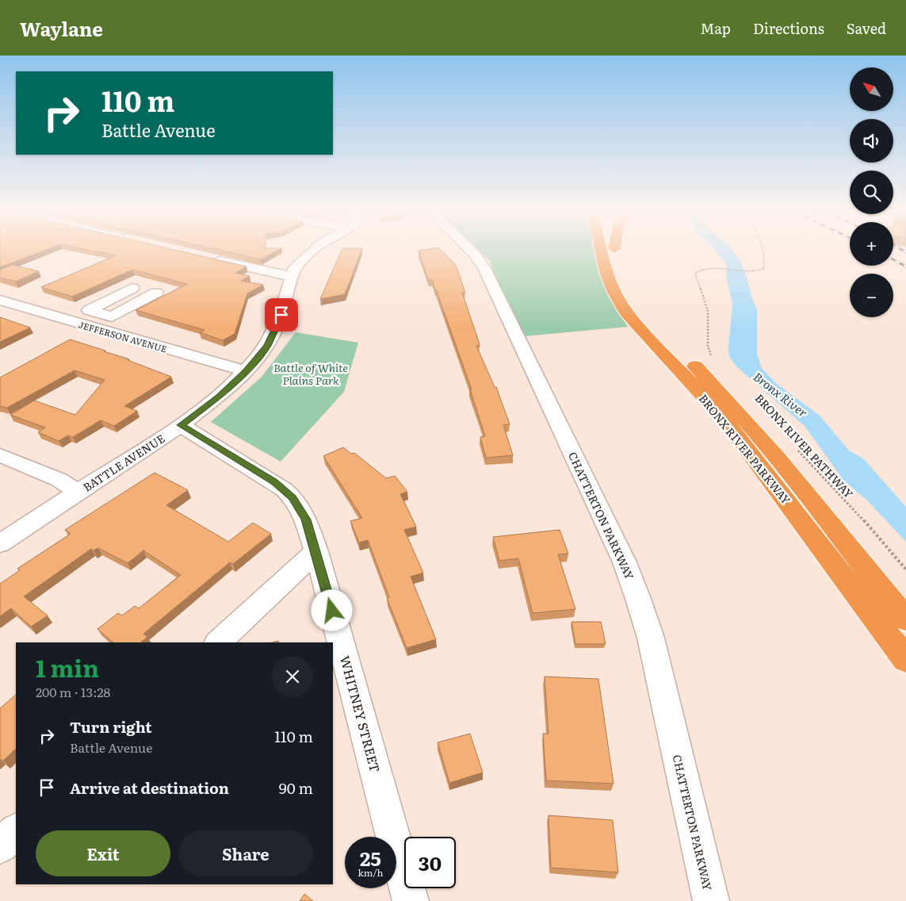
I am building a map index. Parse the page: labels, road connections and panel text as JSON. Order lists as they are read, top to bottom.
{
  "streets": {
    "highway": ["BRONX RIVER PARKWAY"],
    "street": [
      "JEFFERSON AVENUE",
      "BATTLE AVENUE",
      "CHATTERTON PARKWAY",
      "WHITNEY STREET"
    ],
    "path": ["BRONX RIVER PATHWAY"]
  },
  "crossings": [
    ["JEFFERSON AVENUE", "BATTLE AVENUE"],
    ["BATTLE AVENUE", "WHITNEY STREET"]
  ],
  "water": ["Bronx River"],
  "parks": ["Battle of White Plains Park"],
  "north": "top left",
  "page": {
    "header": "Waylane",
    "nav": ["Map", "Directions", "Saved"],
    "map_buttons": ["+", "−"],
    "turn": ["110 m", "Battle Avenue"],
    "heading": ["1 min", "200 m · 13:28"],
    "list": [
      {
        "name": "Turn right",
        "note": "Battle Avenue",
        "value": "110 m"
      },
      {
        "name": "Arrive at destination",
        "value": "90 m"
      }
    ],
    "buttons": ["Exit", "Share"],
    "speed": "25 km/h",
    "limit": "30"
  }
}
